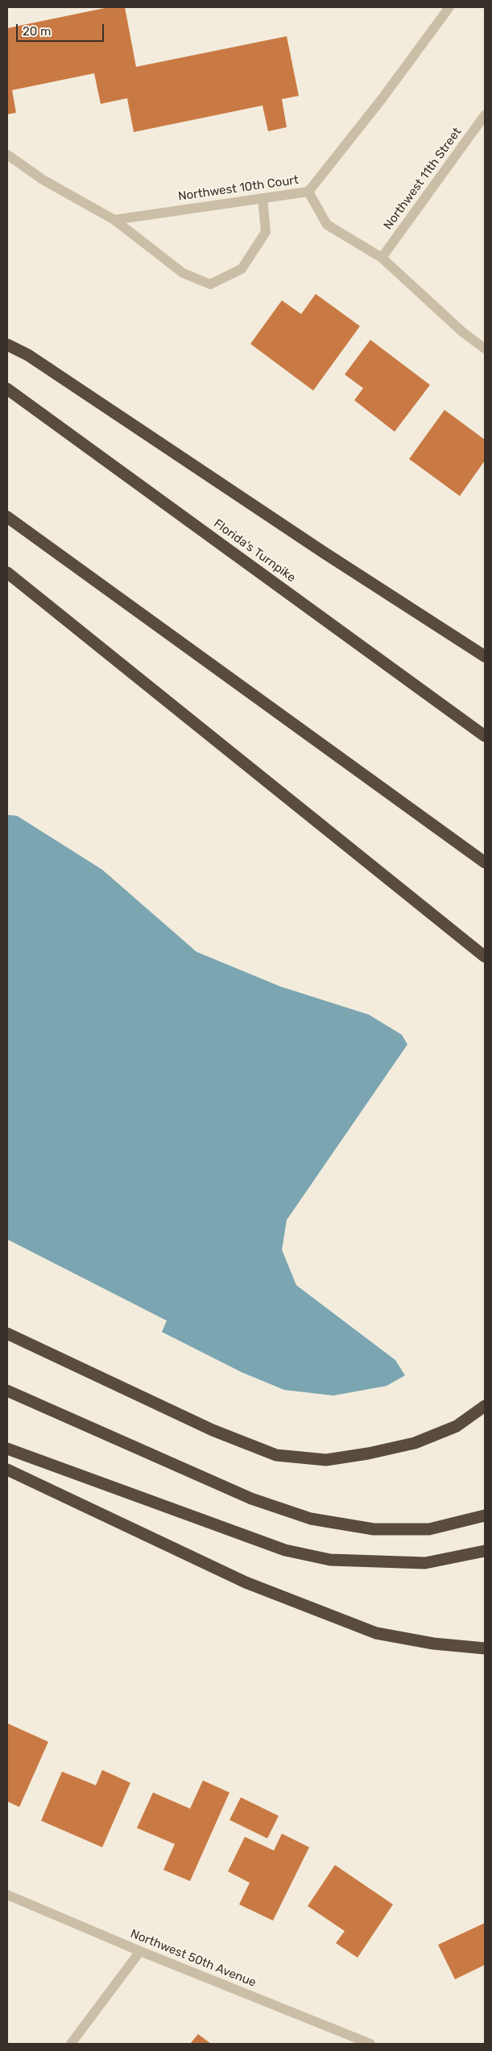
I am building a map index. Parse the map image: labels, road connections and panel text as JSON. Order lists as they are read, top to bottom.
{
  "streets": {
    "highway": ["Florida's Turnpike"],
    "street": ["Northwest 11th Street", "Northwest 10th Court", "Northwest 50th Avenue"]
  },
  "scale_bar": "20 m"
}
